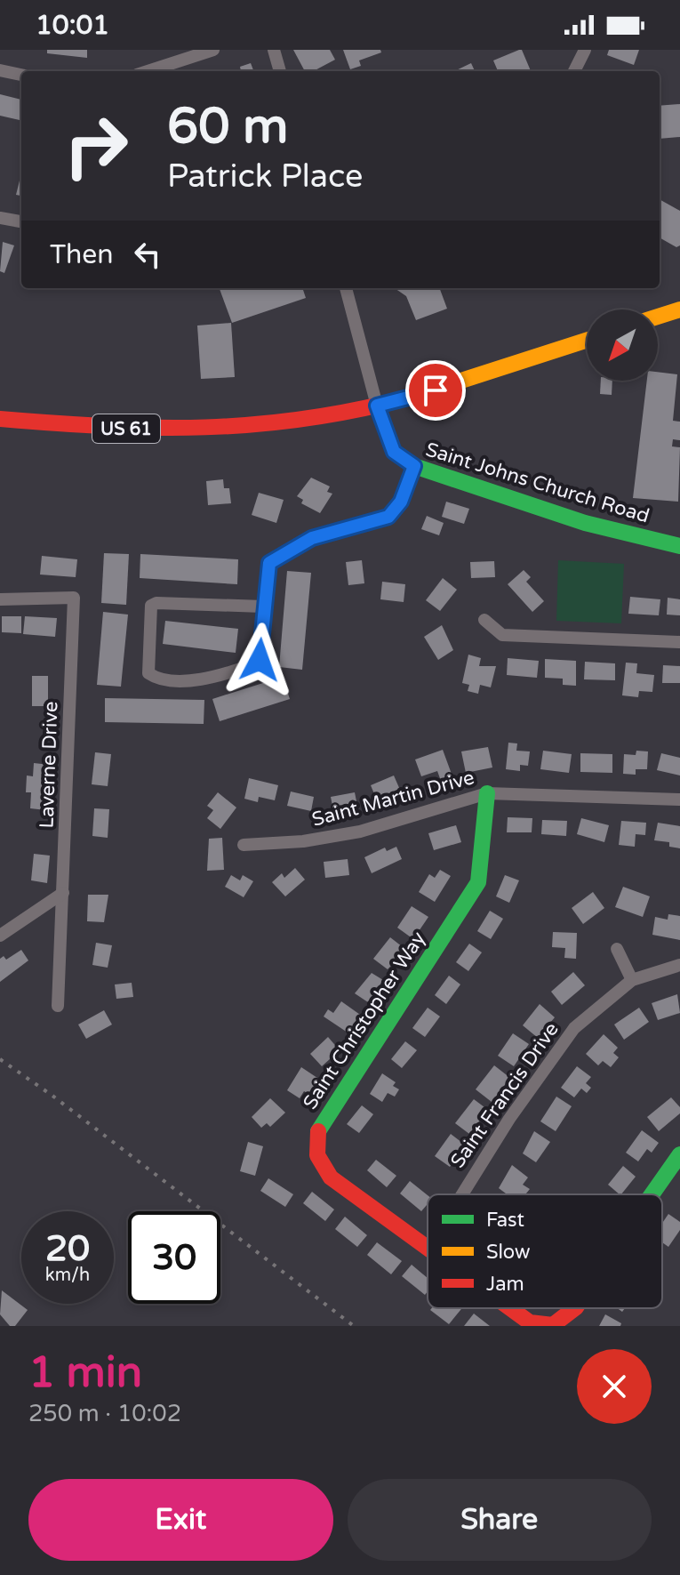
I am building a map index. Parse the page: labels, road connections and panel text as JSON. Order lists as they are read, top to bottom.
{
  "streets": {
    "street": [
      "US 61",
      "Saint Johns Church Road",
      "Laverne Drive",
      "Saint Martin Drive",
      "Saint Christopher Way",
      "Saint Francis Drive"
    ]
  },
  "crossings": [
    ["US 61", "Saint Johns Church Road"],
    ["Saint Martin Drive", "Saint Christopher Way"]
  ],
  "legend": ["Fast", "Slow", "Jam"],
  "north": "bottom left",
  "page": {
    "status": "10:01",
    "turn": ["60 m", "Patrick Place"],
    "then": "Then",
    "speed": "20 km/h",
    "limit": "30",
    "heading": ["1 min", "250 m · 10:02"],
    "buttons": ["Exit", "Share"]
  }
}
